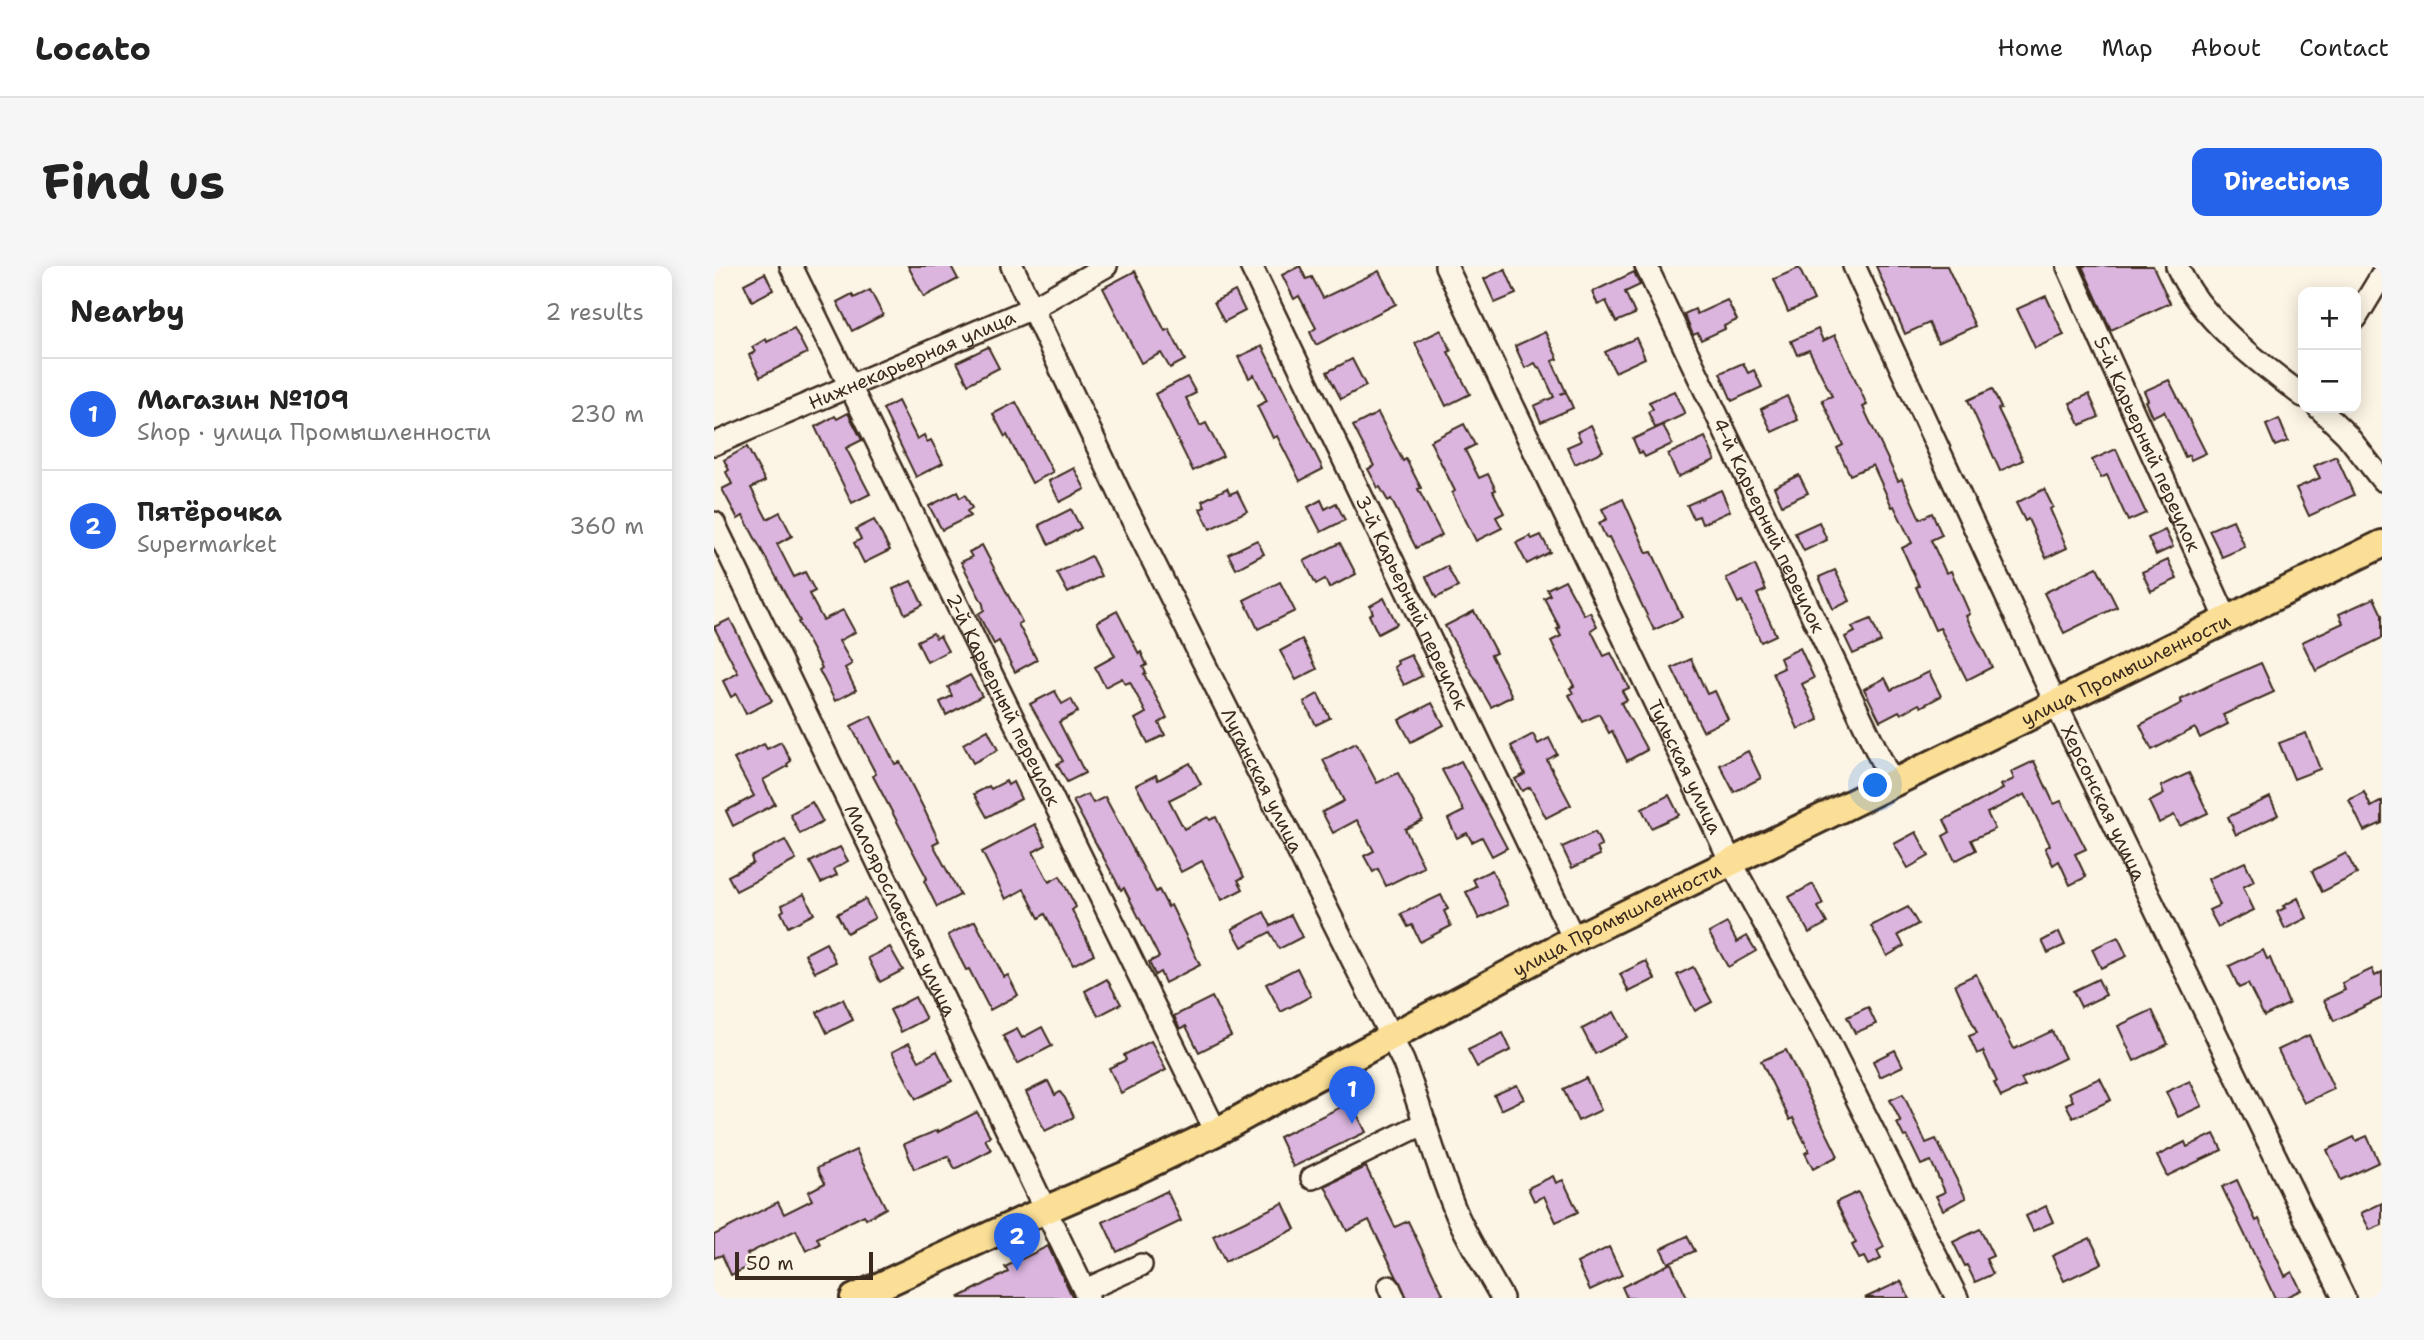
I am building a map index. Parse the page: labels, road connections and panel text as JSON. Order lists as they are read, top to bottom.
{
  "streets": {
    "main road": ["улица Промышленности"],
    "street": [
      "Нижнекарьерная улица",
      "5-й Карьерный переулок",
      "4-й Карьерный переулок",
      "3-й Карьерный переулок",
      "2-й Карьерный переулок",
      "Тульская улица",
      "Луганская улица",
      "Херсонская улица",
      "Малоярославская улица"
    ]
  },
  "crossings": [
    ["Нижнекарьерная улица", "2-й Карьерный переулок"],
    ["Нижнекарьерная улица", "Луганская улица"],
    ["5-й Карьерный переулок", "улица Промышленности"],
    ["4-й Карьерный переулок", "улица Промышленности"],
    ["3-й Карьерный переулок", "улица Промышленности"],
    ["улица Промышленности", "2-й Карьерный переулок"],
    ["улица Промышленности", "Тульская улица"],
    ["улица Промышленности", "Луганская улица"],
    ["улица Промышленности", "Херсонская улица"],
    ["улица Промышленности", "Малоярославская улица"]
  ],
  "scale_bar": "50 m",
  "page": {
    "header": "Locato",
    "nav": [
      "Home",
      "Map",
      "About",
      "Contact"
    ],
    "buttons": "Directions",
    "title": "Find us",
    "heading": ["Nearby", "2 results"],
    "map_buttons": ["+", "−"],
    "list": [
      {
        "mark": "1",
        "name": "Магазин №109",
        "note": "Shop · улица Промышленности",
        "value": "230 m"
      },
      {
        "mark": "2",
        "name": "Пятёрочка",
        "note": "Supermarket",
        "value": "360 m"
      }
    ],
    "pins": ["1", "2"],
    "scale": "50 m"
  }
}
